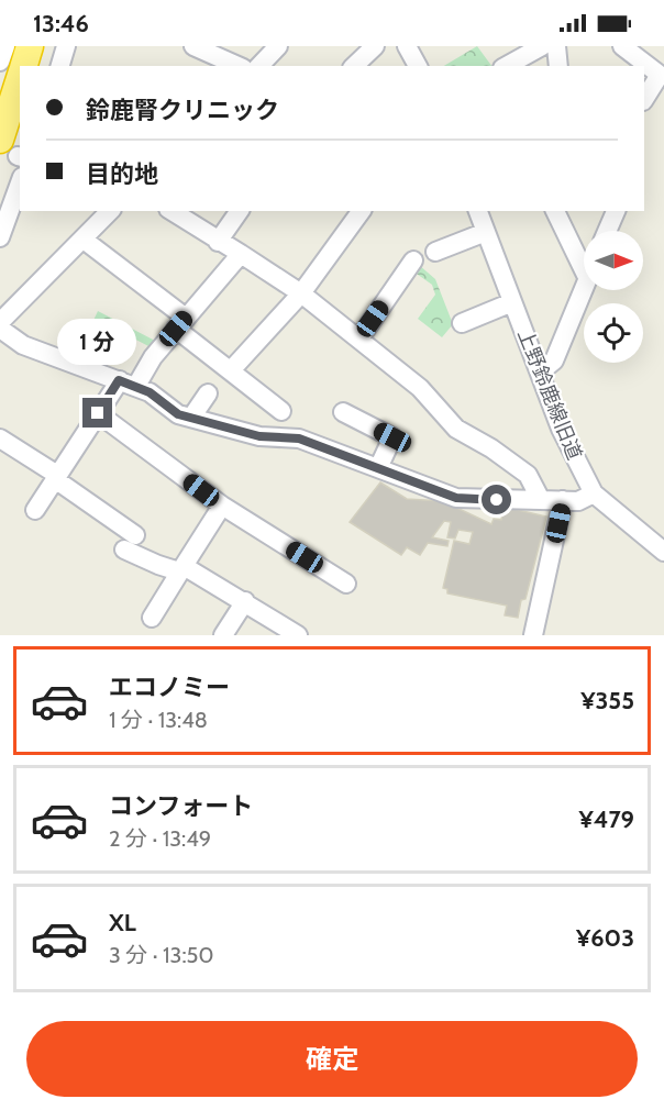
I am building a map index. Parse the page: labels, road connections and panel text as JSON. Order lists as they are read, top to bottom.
{
  "streets": {
    "street": ["上野鈴鹿線旧道"]
  },
  "north": "right",
  "page": {
    "status": "13:46",
    "banner": ["鈴鹿腎クリニック", "目的地"],
    "bubble": "1 分",
    "list": [
      {
        "name": "エコノミー",
        "note": "1 分 · 13:48",
        "value": "¥355"
      },
      {
        "name": "コンフォート",
        "note": "2 分 · 13:49",
        "value": "¥479"
      },
      {
        "name": "XL",
        "note": "3 分 · 13:50",
        "value": "¥603"
      }
    ],
    "buttons": "確定"
  }
}
